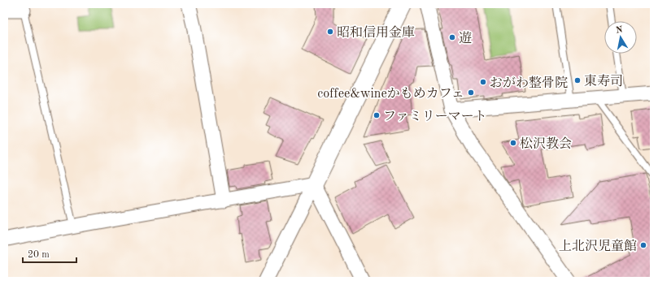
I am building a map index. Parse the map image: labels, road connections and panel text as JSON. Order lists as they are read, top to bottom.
{
  "places": [
    "昭和信用金庫",
    "遊",
    "東寿司",
    "おがわ整骨院",
    "coffee&wineかもめカフェ",
    "ファミリーマート",
    "松沢教会",
    "上北沢児童館"
  ],
  "scale_bar": "20 m",
  "north": "top"
}
